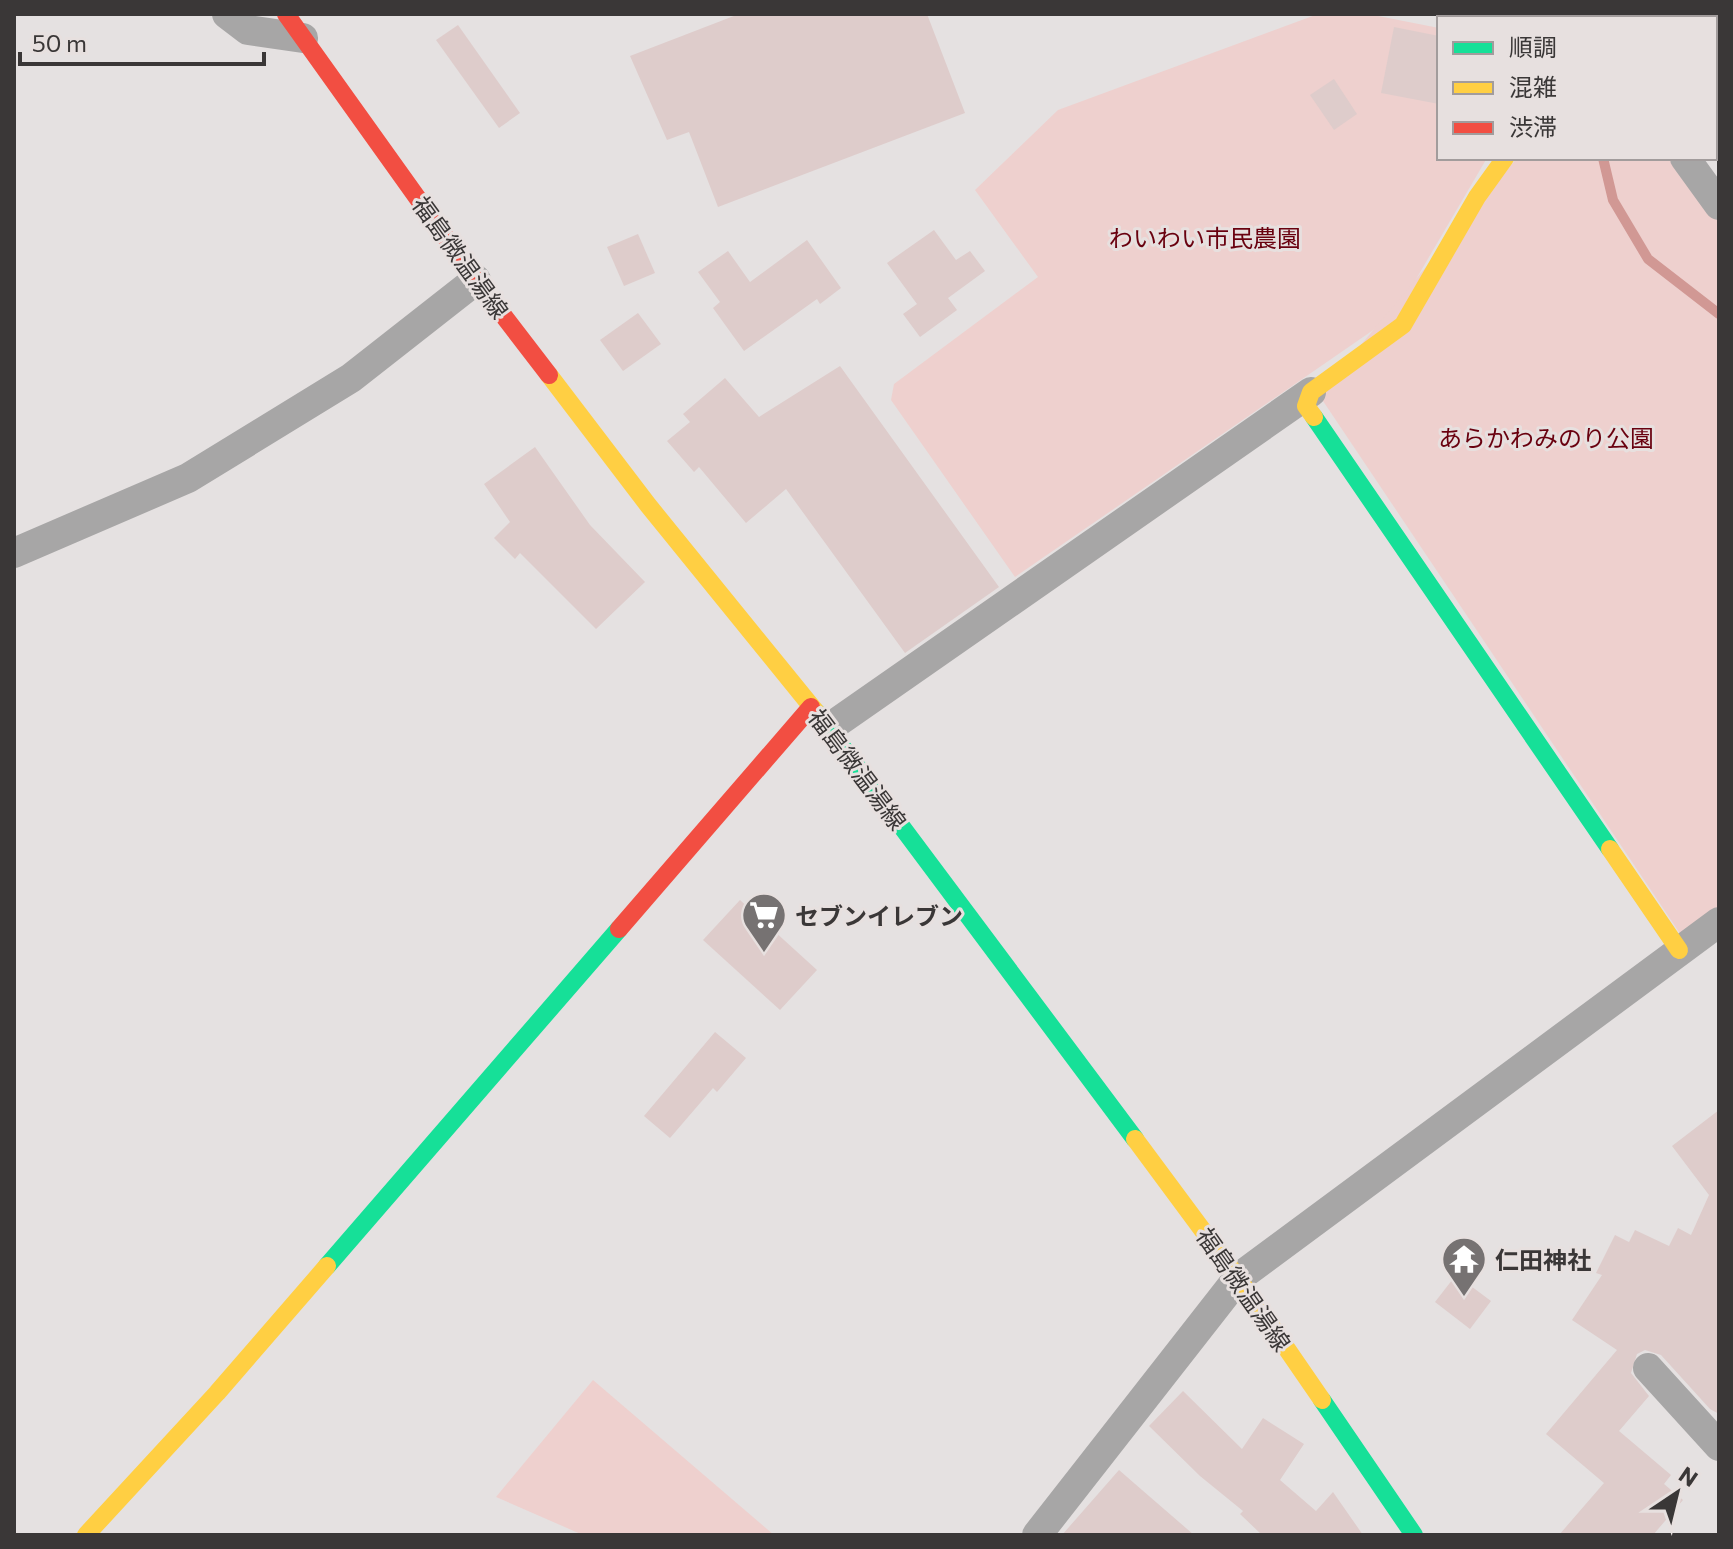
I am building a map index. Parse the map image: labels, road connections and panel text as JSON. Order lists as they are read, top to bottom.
{
  "streets": {
    "street": ["福島微温湯線"]
  },
  "parks": ["わいわい市民農園", "あらかわみのり公園"],
  "places": {
    "supermarket": ["セブンイレブン"],
    "temple": ["仁田神社"]
  },
  "legend": ["順調", "混雑", "渋滞"],
  "scale_bar": "50 m",
  "north": "top right"
}
